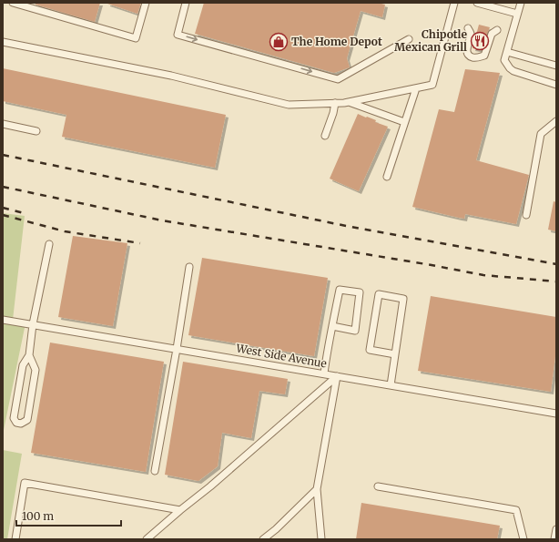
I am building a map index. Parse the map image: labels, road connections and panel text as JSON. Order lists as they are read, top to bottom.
{
  "streets": {
    "street": ["West Side Avenue"]
  },
  "places": {
    "restaurant": ["Chipotle Mexican Grill"],
    "shop": ["The Home Depot"]
  },
  "scale_bar": "100 m"
}
